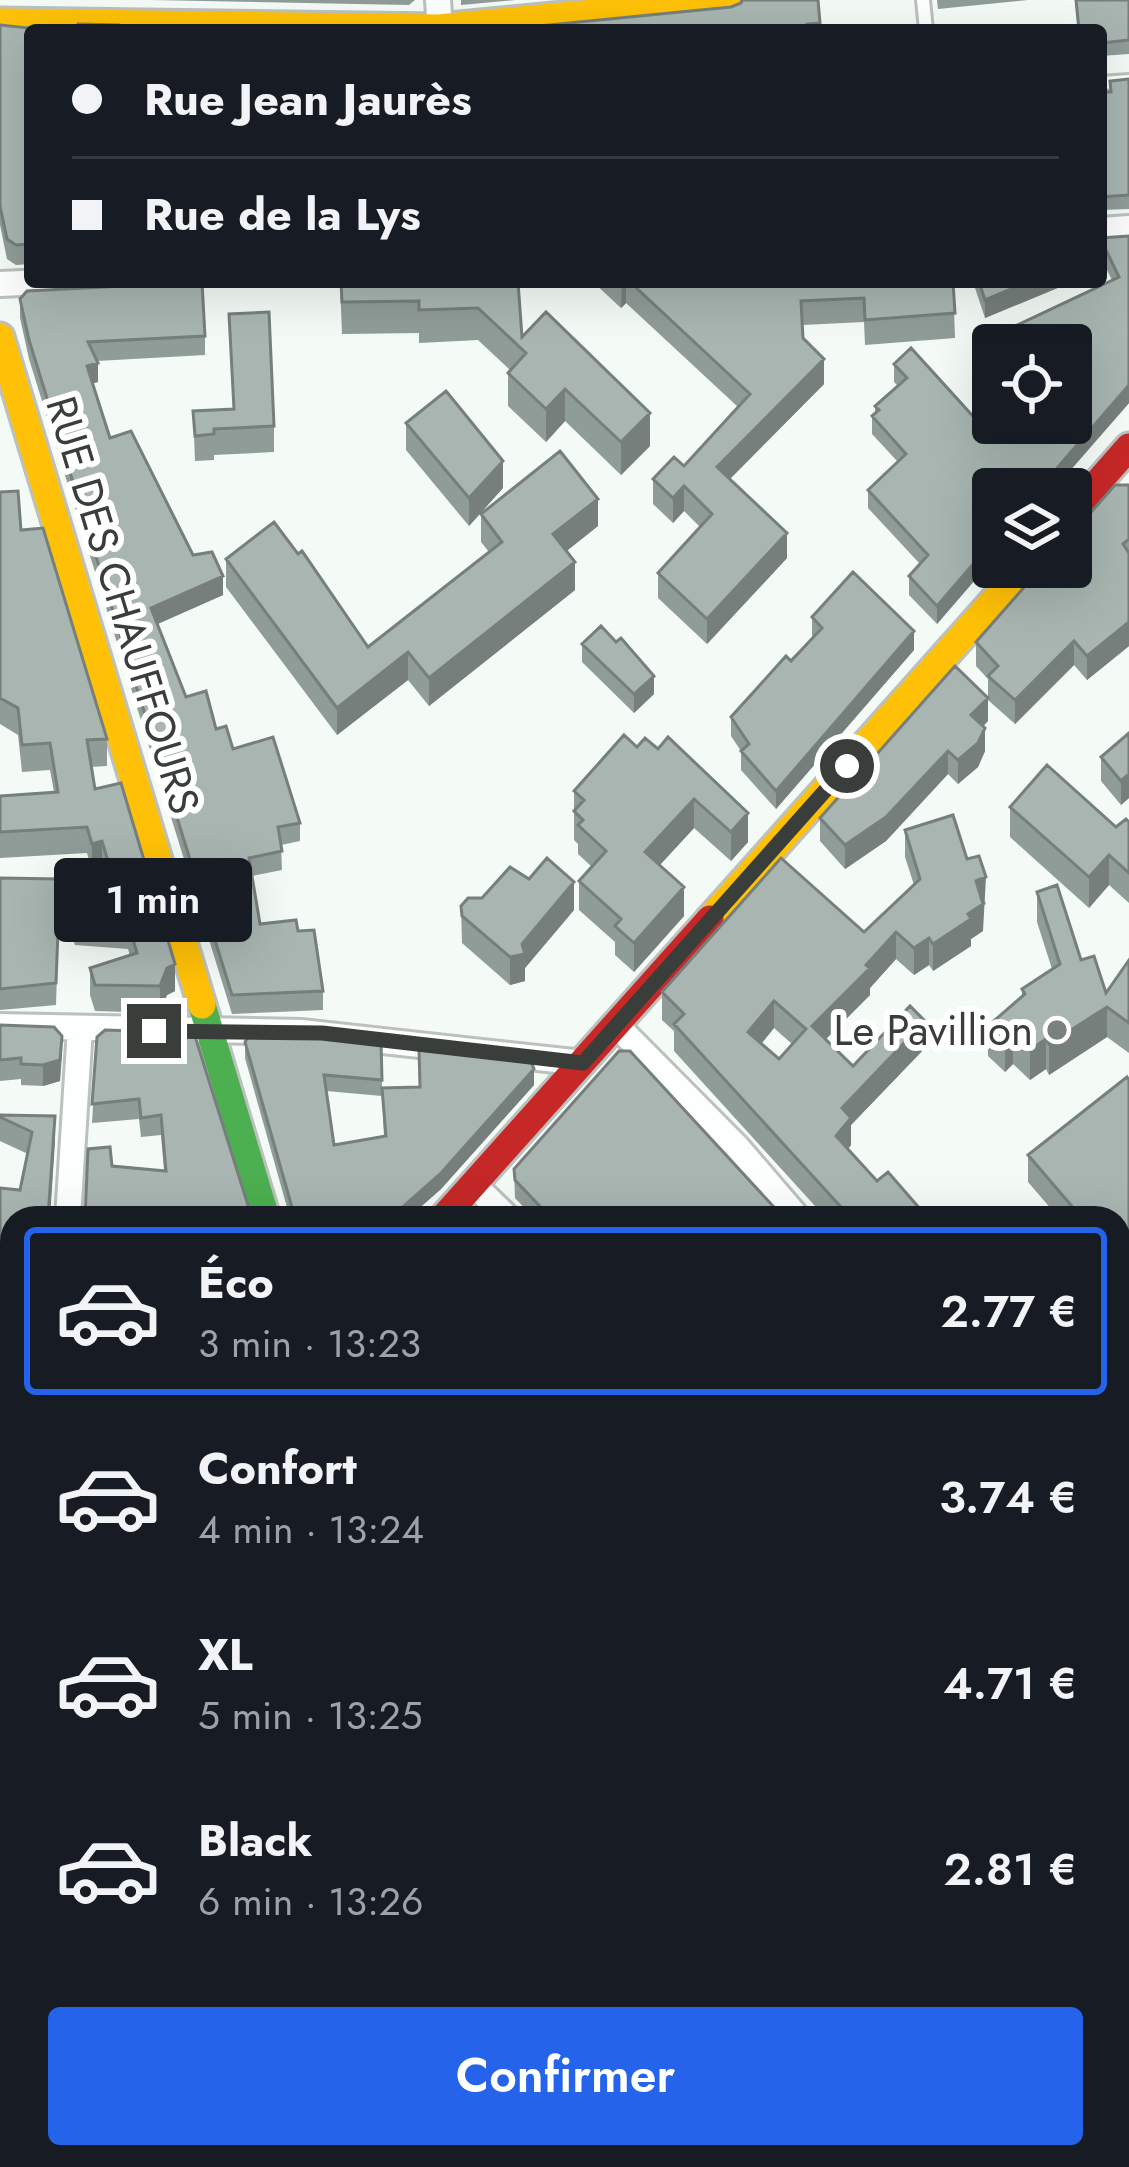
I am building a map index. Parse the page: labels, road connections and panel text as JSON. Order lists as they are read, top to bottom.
{
  "streets": {
    "street": ["RUE DES CHAUFFOURS"]
  },
  "places": ["Le Pavillion"],
  "page": {
    "banner": ["Rue Jean Jaurès", "Rue de la Lys"],
    "bubble": "1 min",
    "list": [
      {
        "name": "Éco",
        "note": "3 min · 13:23",
        "value": "2.77 €"
      },
      {
        "name": "Confort",
        "note": "4 min · 13:24",
        "value": "3.74 €"
      },
      {
        "name": "XL",
        "note": "5 min · 13:25",
        "value": "4.71 €"
      },
      {
        "name": "Black",
        "note": "6 min · 13:26",
        "value": "2.81 €"
      }
    ],
    "buttons": "Confirmer"
  }
}
